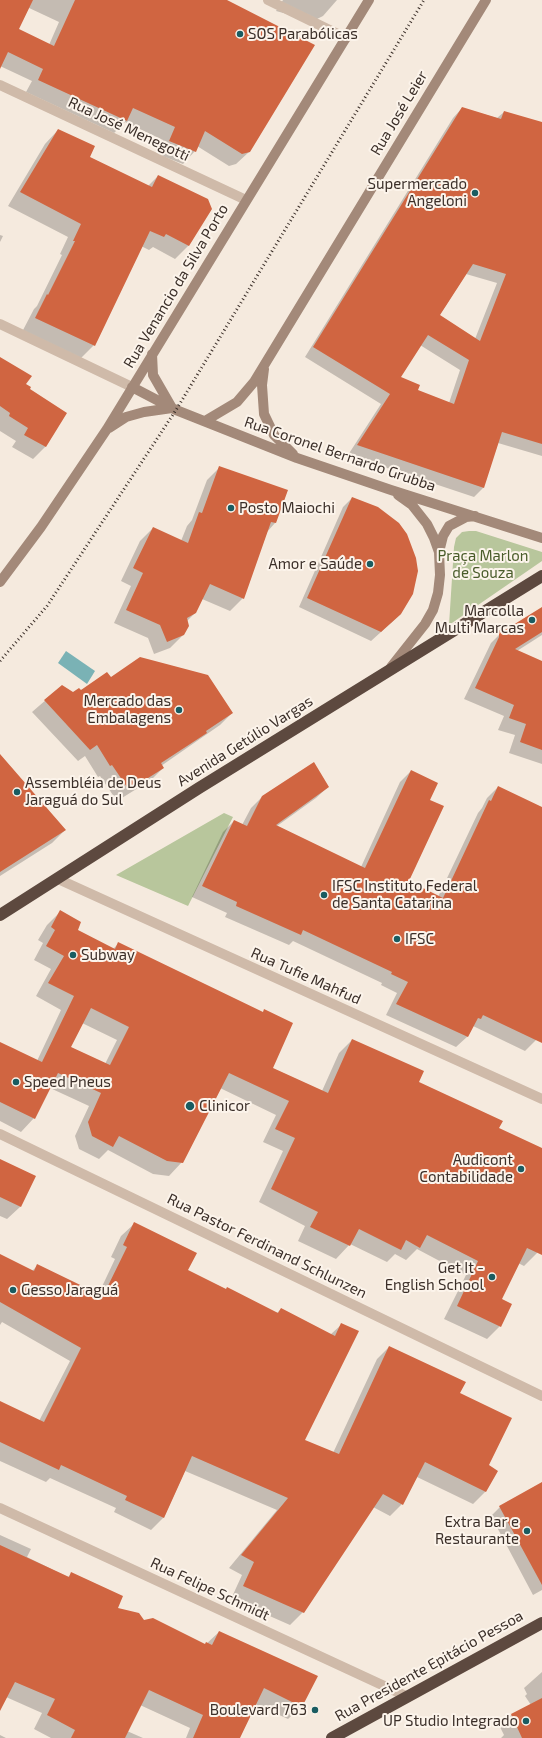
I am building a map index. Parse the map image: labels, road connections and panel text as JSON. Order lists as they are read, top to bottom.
{
  "streets": {
    "highway": ["Avenida Getúlio Vargas", "Rua Presidente Epitácio Pessoa"],
    "street": [
      "Rua José Leier",
      "Rua José Menegotti",
      "Rua Venancio da Silva Porto",
      "Rua Coronel Bernardo Grubba",
      "Rua Tufie Mahfud",
      "Rua Pastor Ferdinand Schlunzen",
      "Rua Felipe Schmidt"
    ]
  },
  "crossings": [
    ["Rua José Leier", "Rua Coronel Bernardo Grubba"],
    ["Rua José Menegotti", "Rua Venancio da Silva Porto"],
    ["Rua Venancio da Silva Porto", "Rua Coronel Bernardo Grubba"],
    ["Rua Coronel Bernardo Grubba", "Avenida Getúlio Vargas"],
    ["Avenida Getúlio Vargas", "Rua Tufie Mahfud"],
    ["Rua Felipe Schmidt", "Rua Presidente Epitácio Pessoa"]
  ],
  "parks": ["Praça Marlon de Souza"],
  "places": [
    "SOS Parabólicas",
    "Supermercado Angeloni",
    "Posto Maiochi",
    "Amor e Saúde",
    "Marcolla Multi Marcas",
    "Mercado das Embalagens",
    "Assembléia de Deus Jaraguá do Sul",
    "IFSC Instituto Federal de Santa Catarina",
    "IFSC",
    "Subway",
    "Speed Pneus",
    "Clinicor",
    "Audicont Contabilidade",
    "Get It - English School",
    "Gesso Jaraguá",
    "Extra Bar e Restaurante",
    "Boulevard 763",
    "UP Studio Integrado"
  ]
}
